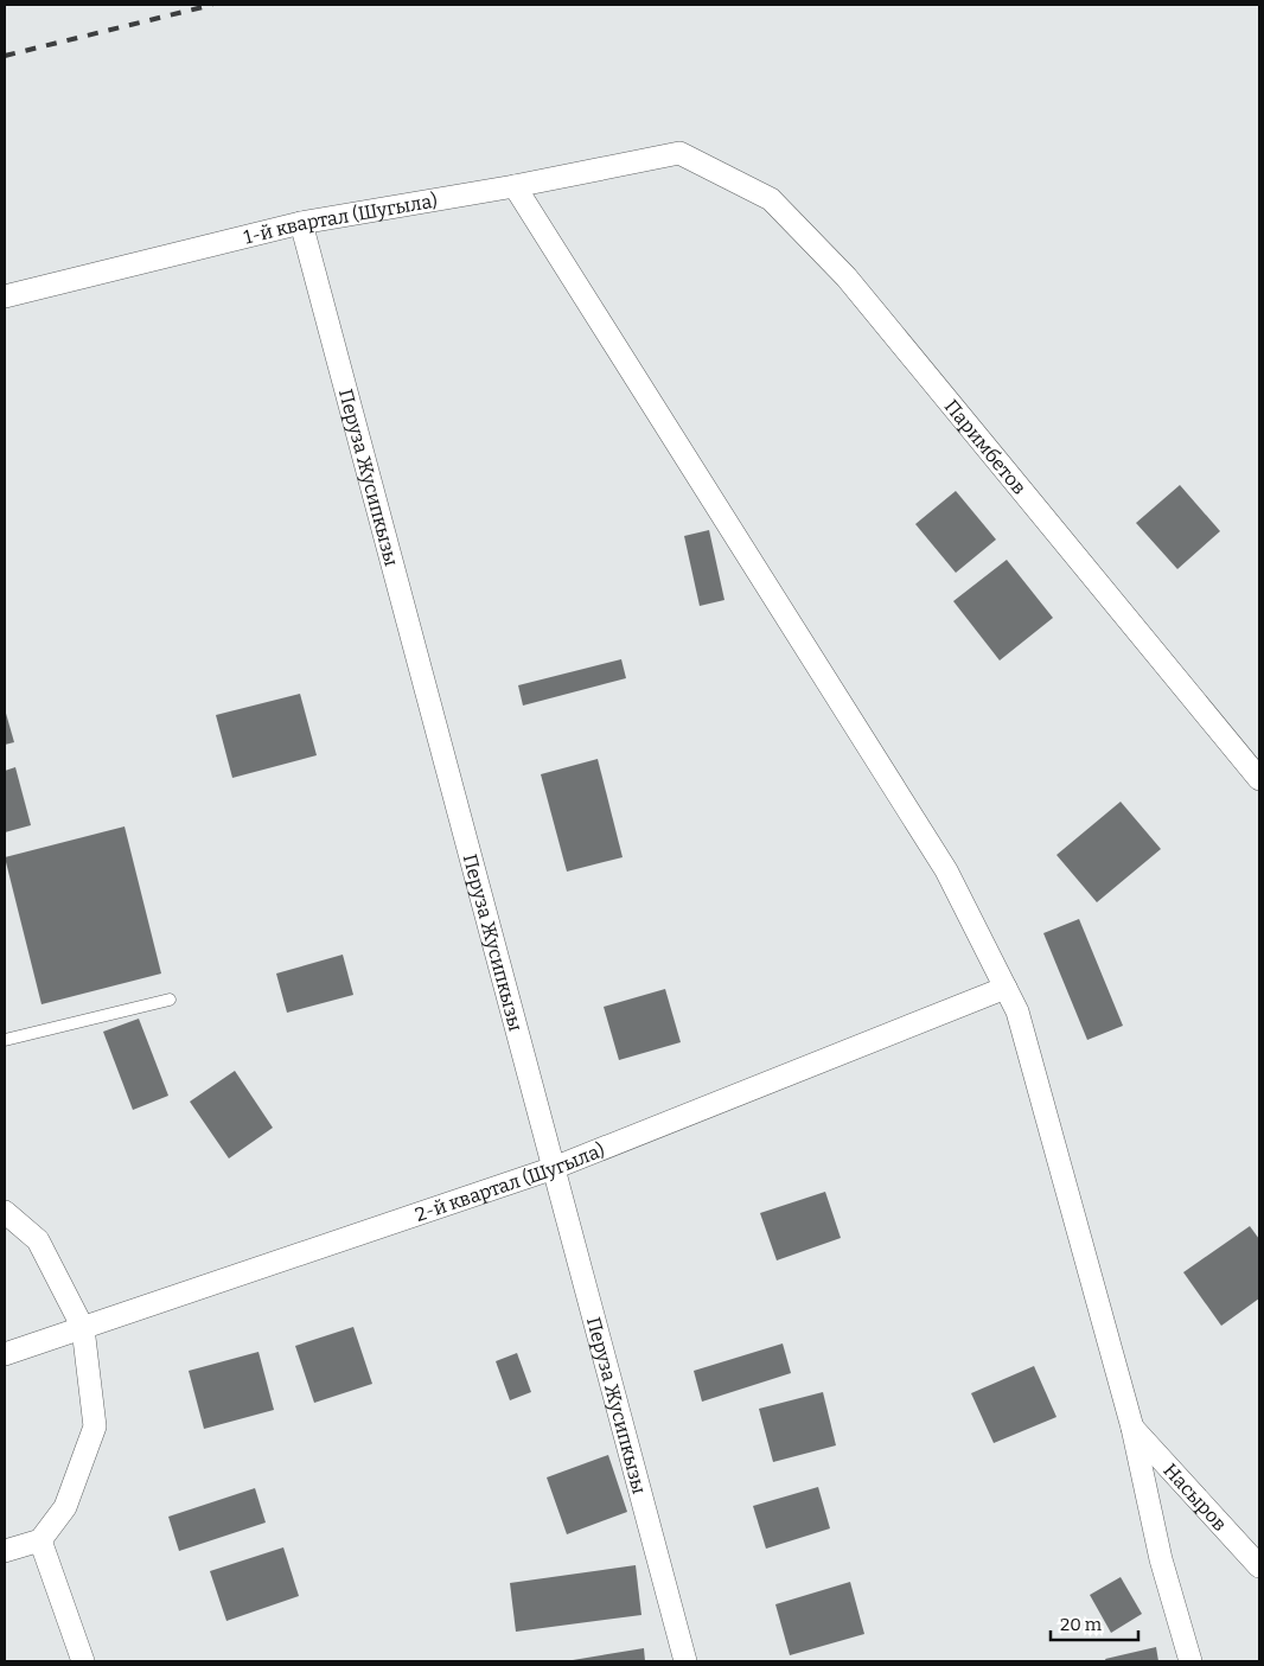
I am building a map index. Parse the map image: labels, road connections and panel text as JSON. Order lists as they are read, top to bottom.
{
  "streets": {
    "street": [
      "1-й квартал (Шугыла)",
      "Паримбетов",
      "Перуза Жусипкызы",
      "2-й квартал (Шугыла)",
      "Насыров"
    ]
  },
  "crossings": [
    ["1-й квартал (Шугыла)", "Паримбетов"],
    ["1-й квартал (Шугыла)", "Перуза Жусипкызы"],
    ["Перуза Жусипкызы", "2-й квартал (Шугыла)"]
  ],
  "scale_bar": "20 m"
}
